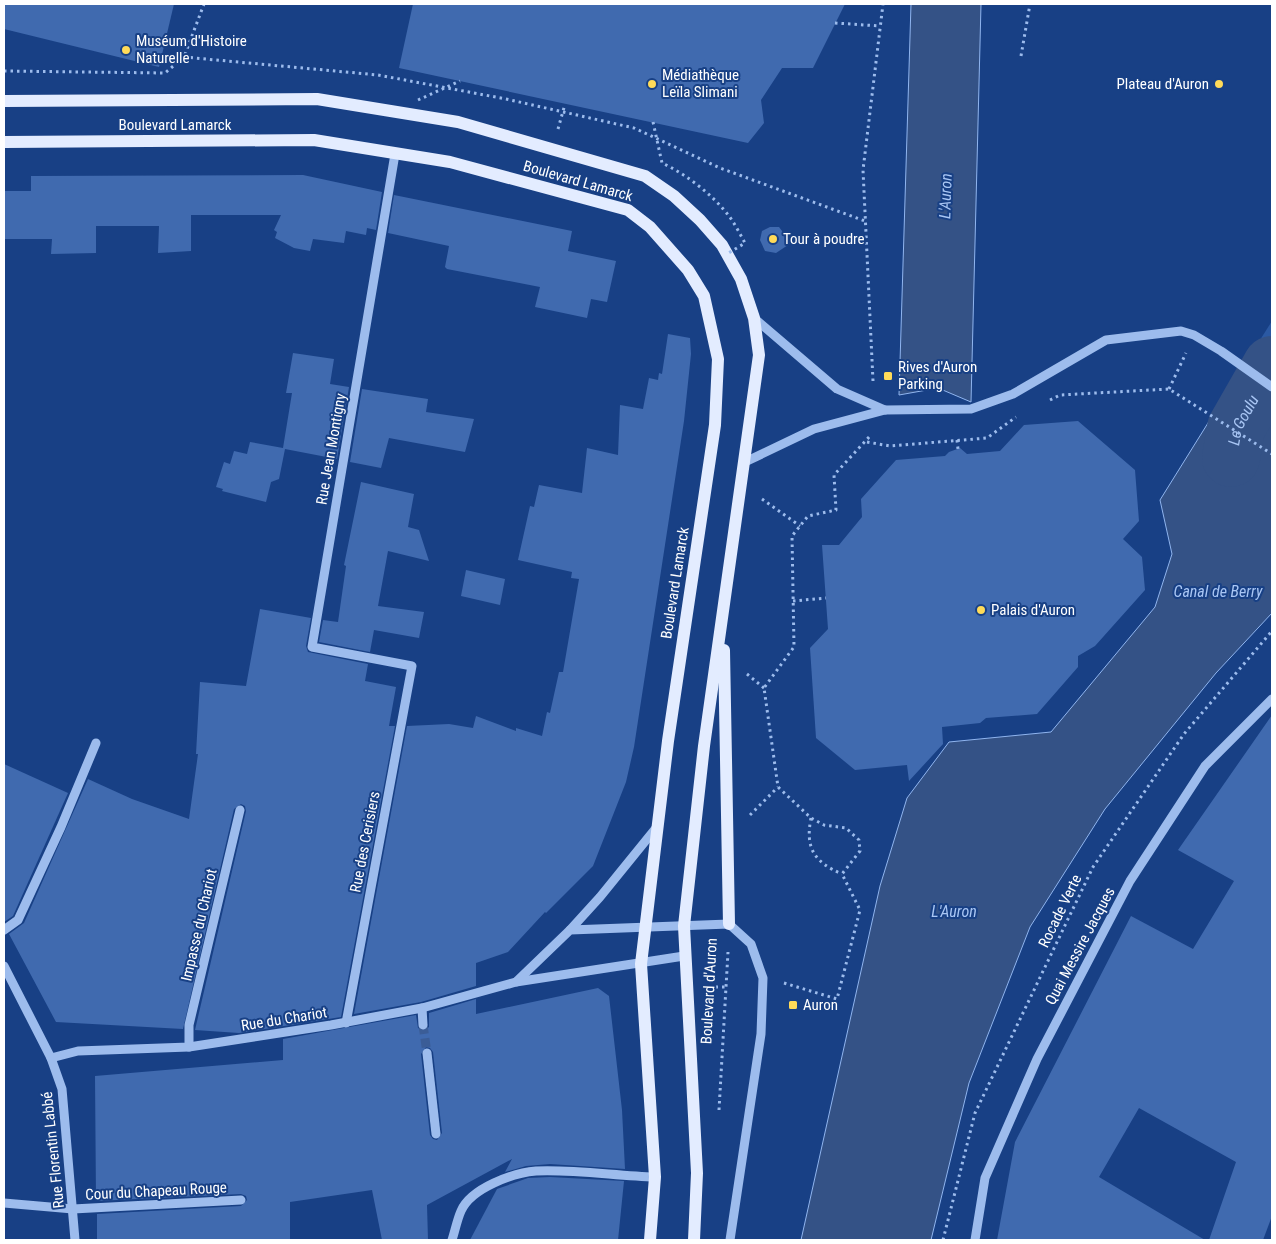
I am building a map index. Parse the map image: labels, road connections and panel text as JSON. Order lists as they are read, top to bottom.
{
  "streets": {
    "main road": ["Boulevard Lamarck", "Boulevard d'Auron"],
    "street": [
      "Rue Jean Montigny",
      "Rue des Cerisiers",
      "Impasse du Chariot",
      "Quai Messire Jacques",
      "Rue du Chariot",
      "Rue Florentin Labbé",
      "Cour du Chapeau Rouge"
    ],
    "path": ["Rocade Verte"]
  },
  "crossings": [
    ["Boulevard Lamarck", "Rue Jean Montigny"],
    ["Boulevard Lamarck", "Boulevard d'Auron"],
    ["Boulevard Lamarck", "Rue du Chariot"],
    ["Rue Jean Montigny", "Rue des Cerisiers"],
    ["Rue des Cerisiers", "Rue du Chariot"],
    ["Impasse du Chariot", "Rue du Chariot"],
    ["Boulevard d'Auron", "Rue du Chariot"],
    ["Rue du Chariot", "Rue Florentin Labbé"],
    ["Rue Florentin Labbé", "Cour du Chapeau Rouge"]
  ],
  "water": ["L'Auron", "Le Goulu", "Canal de Berry"],
  "places": {
    "other": [
      "Muséum d'Histoire Naturelle",
      "Médiathèque Leïla Slimani",
      "Plateau d'Auron",
      "Tour à poudre",
      "Palais d'Auron"
    ],
    "transit": ["Rives d'Auron Parking", "Auron"]
  }
}
